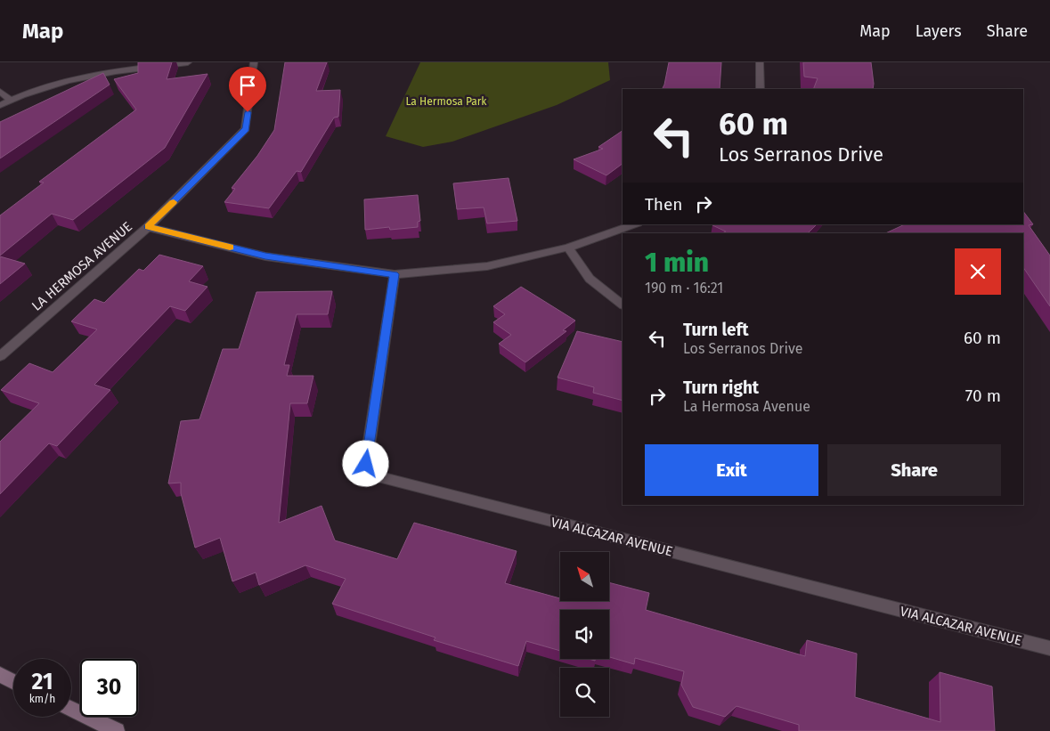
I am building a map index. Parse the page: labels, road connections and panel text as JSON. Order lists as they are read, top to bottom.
{
  "streets": {
    "street": ["LA HERMOSA AVENUE", "VIA ALCAZAR AVENUE"]
  },
  "parks": ["La Hermosa Park"],
  "north": "top left",
  "page": {
    "header": "Map",
    "nav": ["Map", "Layers", "Share"],
    "turn": ["60 m", "Los Serranos Drive"],
    "then": "Then",
    "heading": ["1 min", "190 m · 16:21"],
    "list": [
      {
        "name": "Turn left",
        "note": "Los Serranos Drive",
        "value": "60 m"
      },
      {
        "name": "Turn right",
        "note": "La Hermosa Avenue",
        "value": "70 m"
      }
    ],
    "buttons": ["Exit", "Share"],
    "speed": "21 km/h",
    "limit": "30"
  }
}
